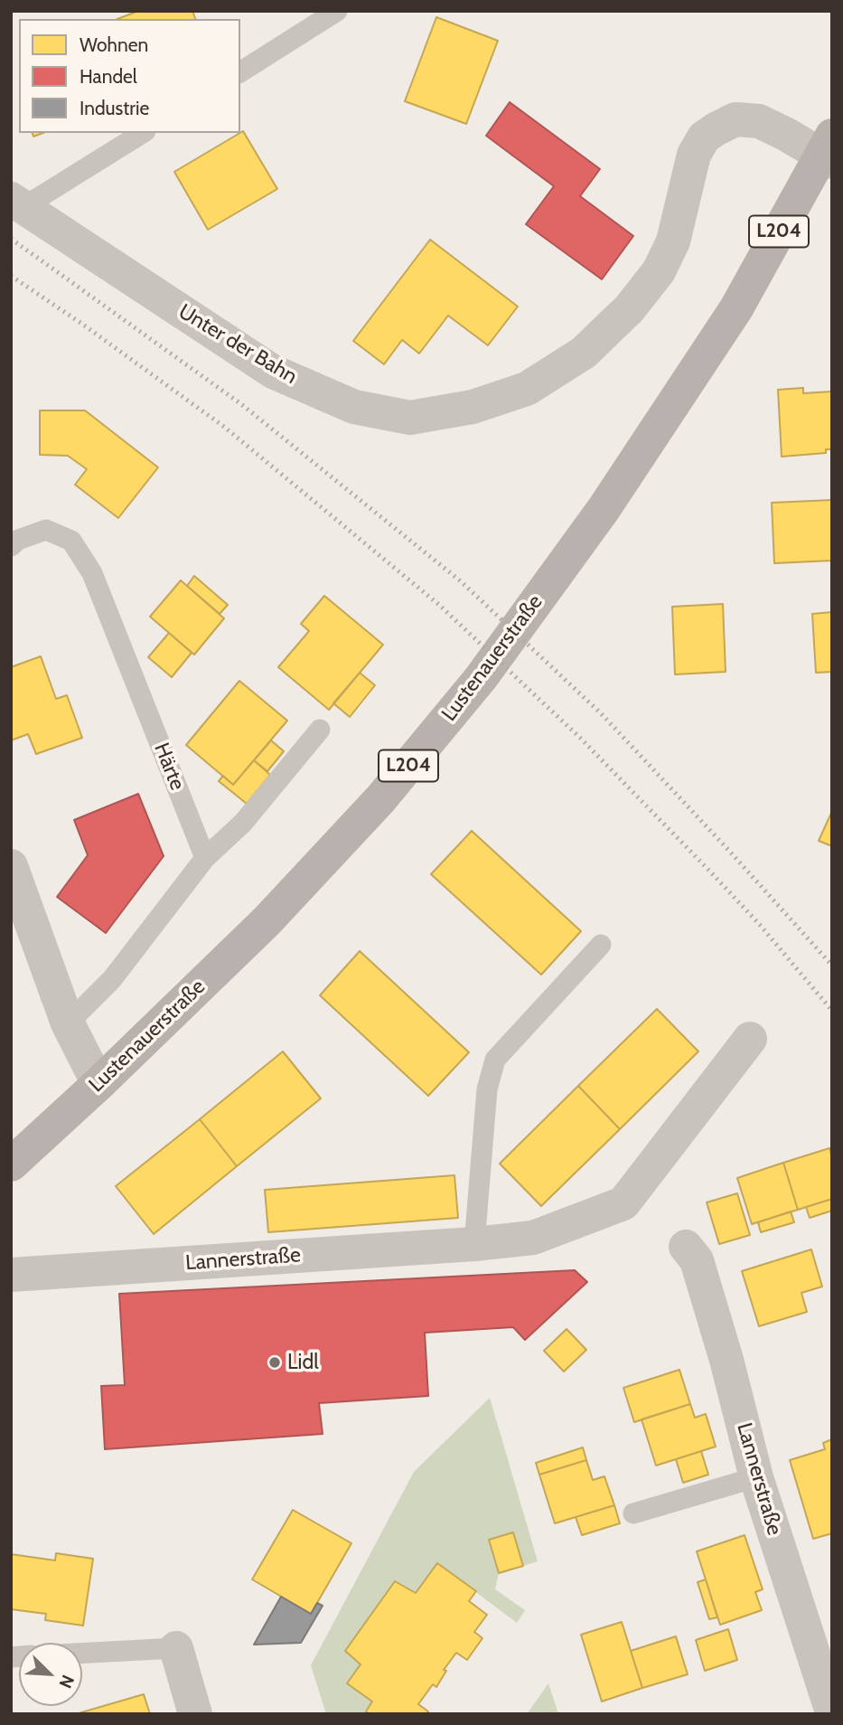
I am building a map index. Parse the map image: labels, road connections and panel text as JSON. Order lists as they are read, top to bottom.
{
  "streets": {
    "main road": ["L204", "Lustenauerstraße"],
    "street": ["Unter der Bahn", "Lannerstraße"],
    "lane": ["Härte"]
  },
  "crossings": [
    ["Unter der Bahn", "Lustenauerstraße"]
  ],
  "places": ["Lidl"],
  "legend": ["Wohnen", "Handel", "Industrie"],
  "north": "bottom right"
}
